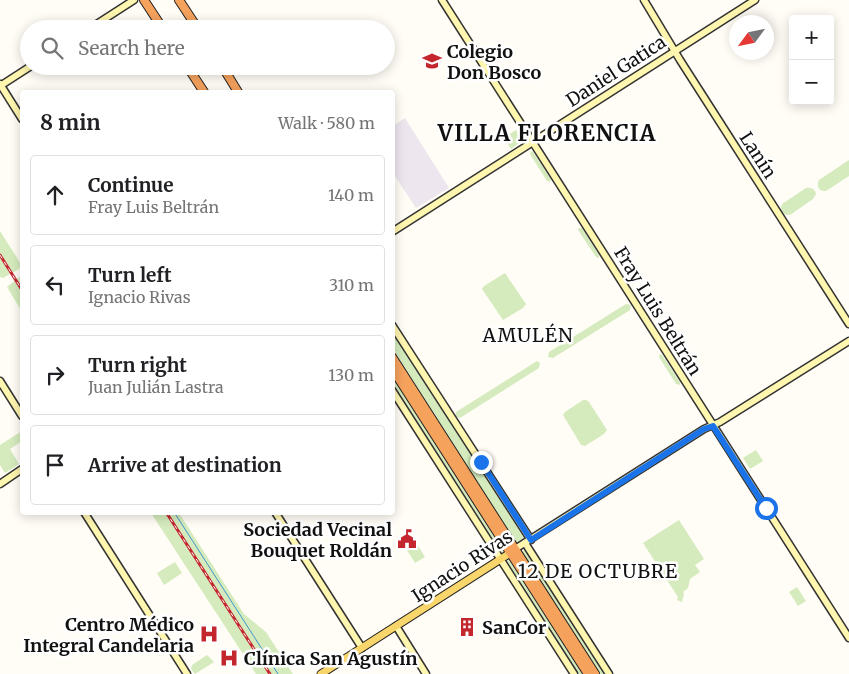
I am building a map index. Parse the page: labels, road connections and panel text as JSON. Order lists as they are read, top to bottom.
{
  "streets": {
    "main road": ["Ignacio Rivas"],
    "street": ["Daniel Gatica", "Lanín", "Fray Luis Beltrán"]
  },
  "crossings": [
    ["Daniel Gatica", "Lanín"],
    ["Daniel Gatica", "Fray Luis Beltrán"],
    ["Fray Luis Beltrán", "Ignacio Rivas"]
  ],
  "districts": ["VILLA FLORENCIA", "AMULÉN", "12 DE OCTUBRE"],
  "places": {
    "school or university": ["Colegio Don Bosco"],
    "public building": ["Sociedad Vecinal Bouquet Roldán"],
    "building": ["SanCor"],
    "hospital": ["Centro Médico Integral Candelaria", "Clínica San Agustín"]
  },
  "north": "bottom left",
  "page": {
    "map_buttons": ["+", "−"],
    "search": "Search here",
    "heading": ["8 min", "Walk · 580 m"],
    "list": [
      ["Continue", "Fray Luis Beltrán", "140 m"],
      ["Turn left", "Ignacio Rivas", "310 m"],
      ["Turn right", "Juan Julián Lastra", "130 m"],
      "Arrive at destination"
    ]
  }
}
